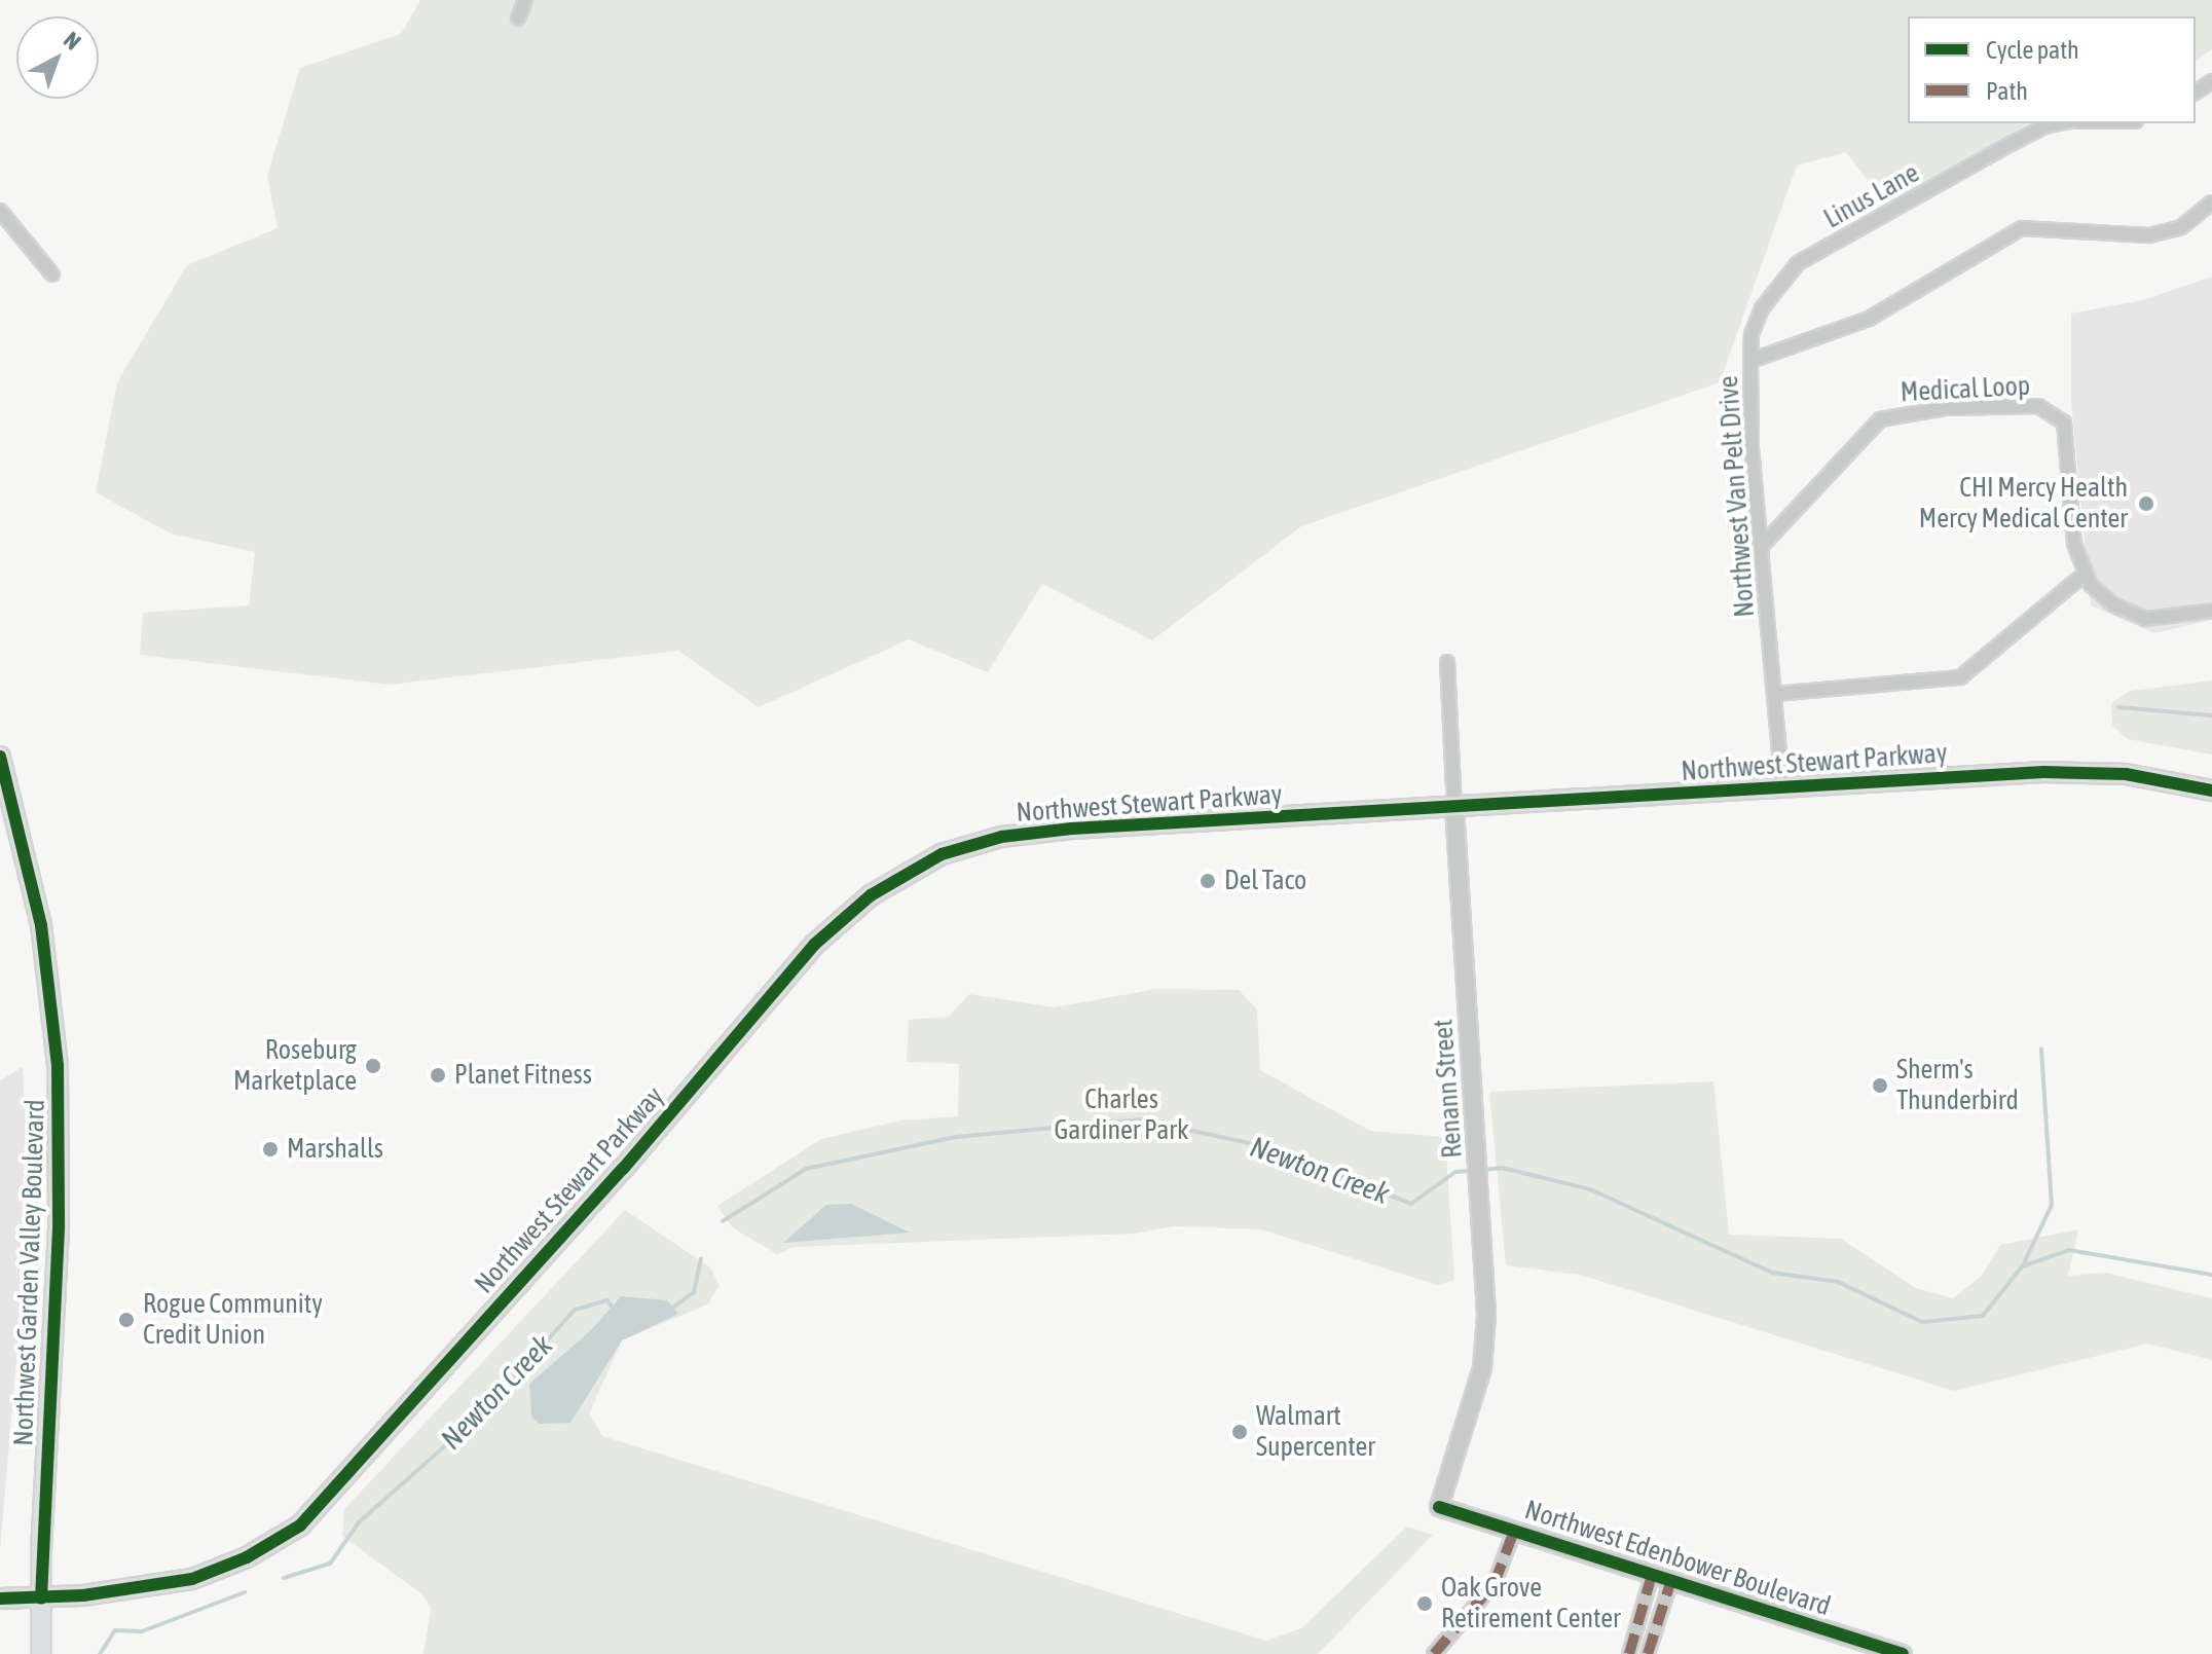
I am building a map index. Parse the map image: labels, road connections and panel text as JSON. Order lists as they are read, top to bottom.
{
  "streets": {
    "main road": ["Northwest Stewart Parkway", "Northwest Garden Valley Boulevard"],
    "street": [
      "Linus Lane",
      "Medical Loop",
      "Northwest Van Pelt Drive",
      "Renann Street",
      "Northwest Edenbower Boulevard"
    ]
  },
  "crossings": [
    ["Linus Lane", "Northwest Van Pelt Drive"],
    ["Medical Loop", "Northwest Van Pelt Drive"],
    ["Northwest Van Pelt Drive", "Northwest Stewart Parkway"],
    ["Northwest Stewart Parkway", "Renann Street"],
    ["Northwest Stewart Parkway", "Northwest Garden Valley Boulevard"],
    ["Renann Street", "Northwest Edenbower Boulevard"]
  ],
  "water": ["Newton Creek"],
  "parks": ["Charles Gardiner Park"],
  "places": [
    "CHI Mercy Health Mercy Medical Center",
    "Del Taco",
    "Roseburg Marketplace",
    "Planet Fitness",
    "Sherm's Thunderbird",
    "Marshalls",
    "Rogue Community Credit Union",
    "Walmart Supercenter",
    "Oak Grove Retirement Center"
  ],
  "legend": ["Cycle path", "Path"],
  "north": "top right"
}
